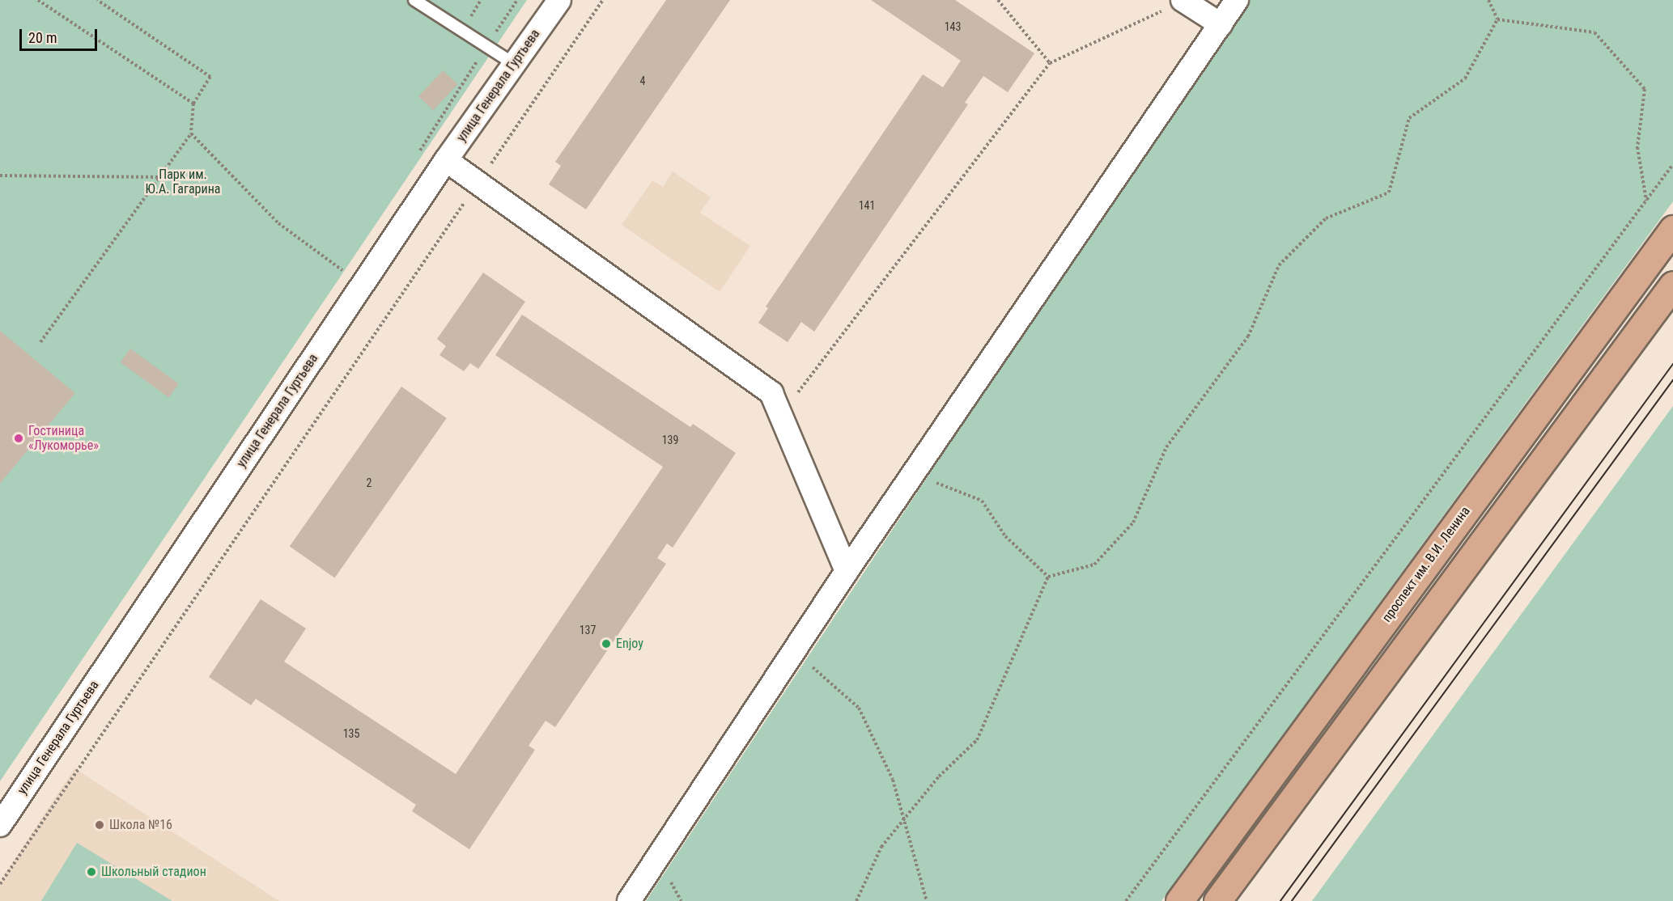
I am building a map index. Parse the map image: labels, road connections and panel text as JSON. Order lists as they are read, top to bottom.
{
  "streets": {
    "main road": ["проспект им. В.И. Ленина"],
    "street": ["улица Генерала Гуртьева"]
  },
  "parks": ["Парк им. Ю.А. Гагарина"],
  "places": [
    "Гостиница «Лукоморье»",
    "Enjoy",
    "Школа №16",
    "Школьный стадион"
  ],
  "house_numbers": [
    "143",
    "4",
    "141",
    "139",
    "2",
    "137",
    "135"
  ],
  "scale_bar": "20 m"
}
